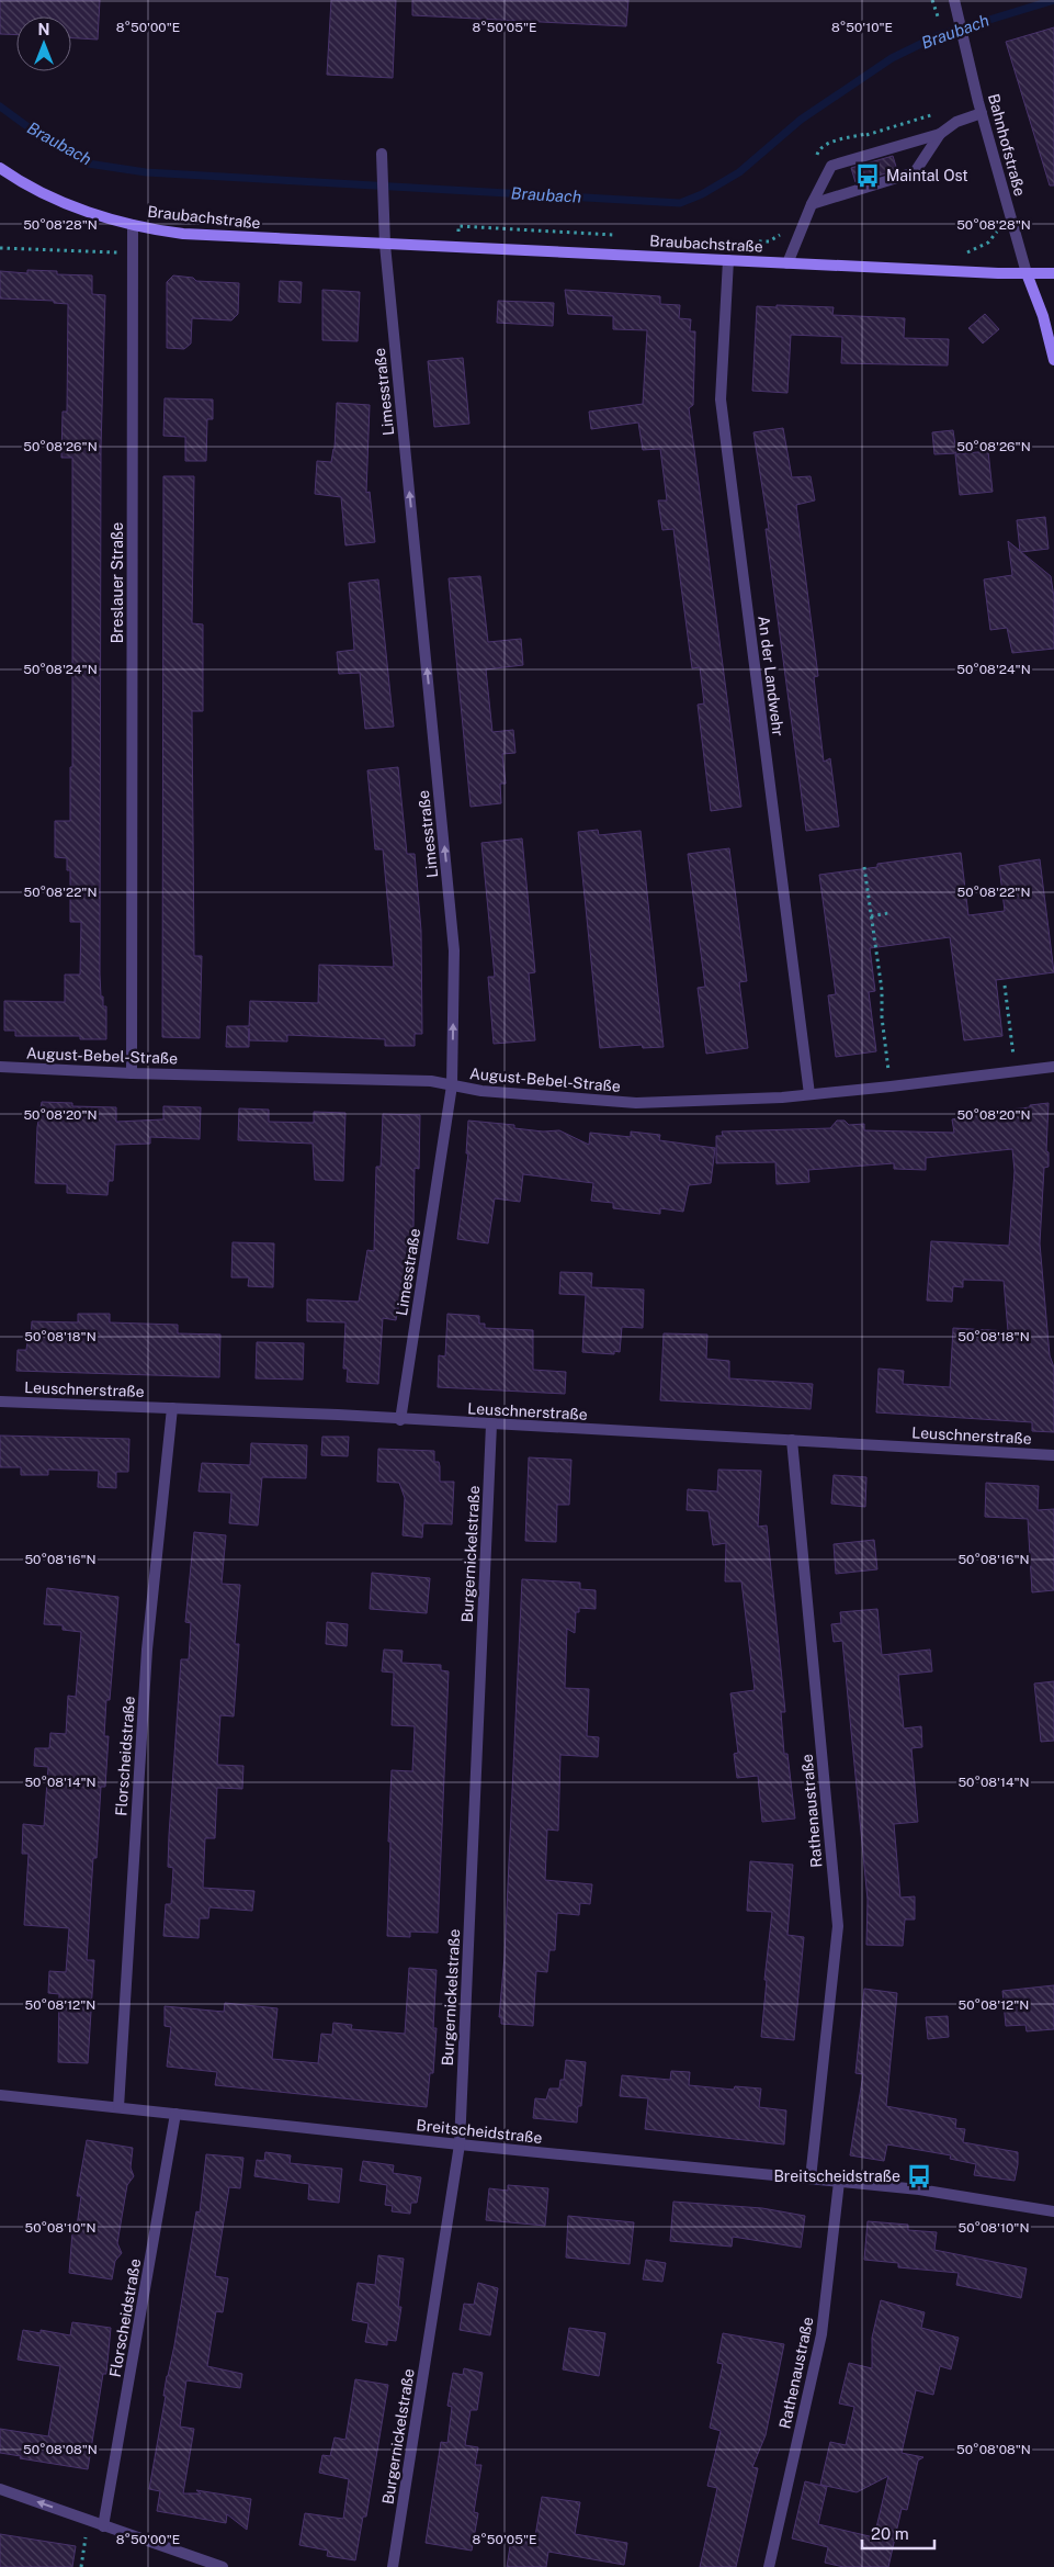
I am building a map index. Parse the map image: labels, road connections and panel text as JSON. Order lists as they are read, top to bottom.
{
  "streets": {
    "street": [
      "Bahnhofstraße",
      "Braubachstraße",
      "Limesstraße",
      "Breslauer Straße",
      "An der Landwehr",
      "August-Bebel-Straße",
      "Leuschnerstraße",
      "Burgernickelstraße",
      "Florscheidstraße",
      "Rathenaustraße",
      "Breitscheidstraße"
    ]
  },
  "crossings": [
    ["Bahnhofstraße", "Braubachstraße"],
    ["Braubachstraße", "Limesstraße"],
    ["Braubachstraße", "Breslauer Straße"],
    ["Braubachstraße", "An der Landwehr"],
    ["Limesstraße", "August-Bebel-Straße"],
    ["Limesstraße", "Leuschnerstraße"],
    ["Breslauer Straße", "August-Bebel-Straße"],
    ["An der Landwehr", "August-Bebel-Straße"],
    ["Leuschnerstraße", "Burgernickelstraße"],
    ["Leuschnerstraße", "Florscheidstraße"],
    ["Leuschnerstraße", "Rathenaustraße"],
    ["Burgernickelstraße", "Breitscheidstraße"],
    ["Florscheidstraße", "Breitscheidstraße"],
    ["Rathenaustraße", "Breitscheidstraße"]
  ],
  "one_way": ["Limesstraße"],
  "water": ["Braubach"],
  "places": {
    "bus stop": ["Maintal Ost", "Breitscheidstraße"]
  },
  "scale_bar": "20 m",
  "north": "top",
  "coordinates": [
    "8°50'00\"E",
    "8°50'05\"E",
    "8°50'10\"E",
    "50°08'28\"N",
    "50°08'26\"N",
    "50°08'24\"N",
    "50°08'22\"N",
    "50°08'20\"N",
    "50°08'18\"N",
    "50°08'16\"N",
    "50°08'14\"N",
    "50°08'12\"N",
    "50°08'10\"N",
    "50°08'08\"N"
  ]
}
